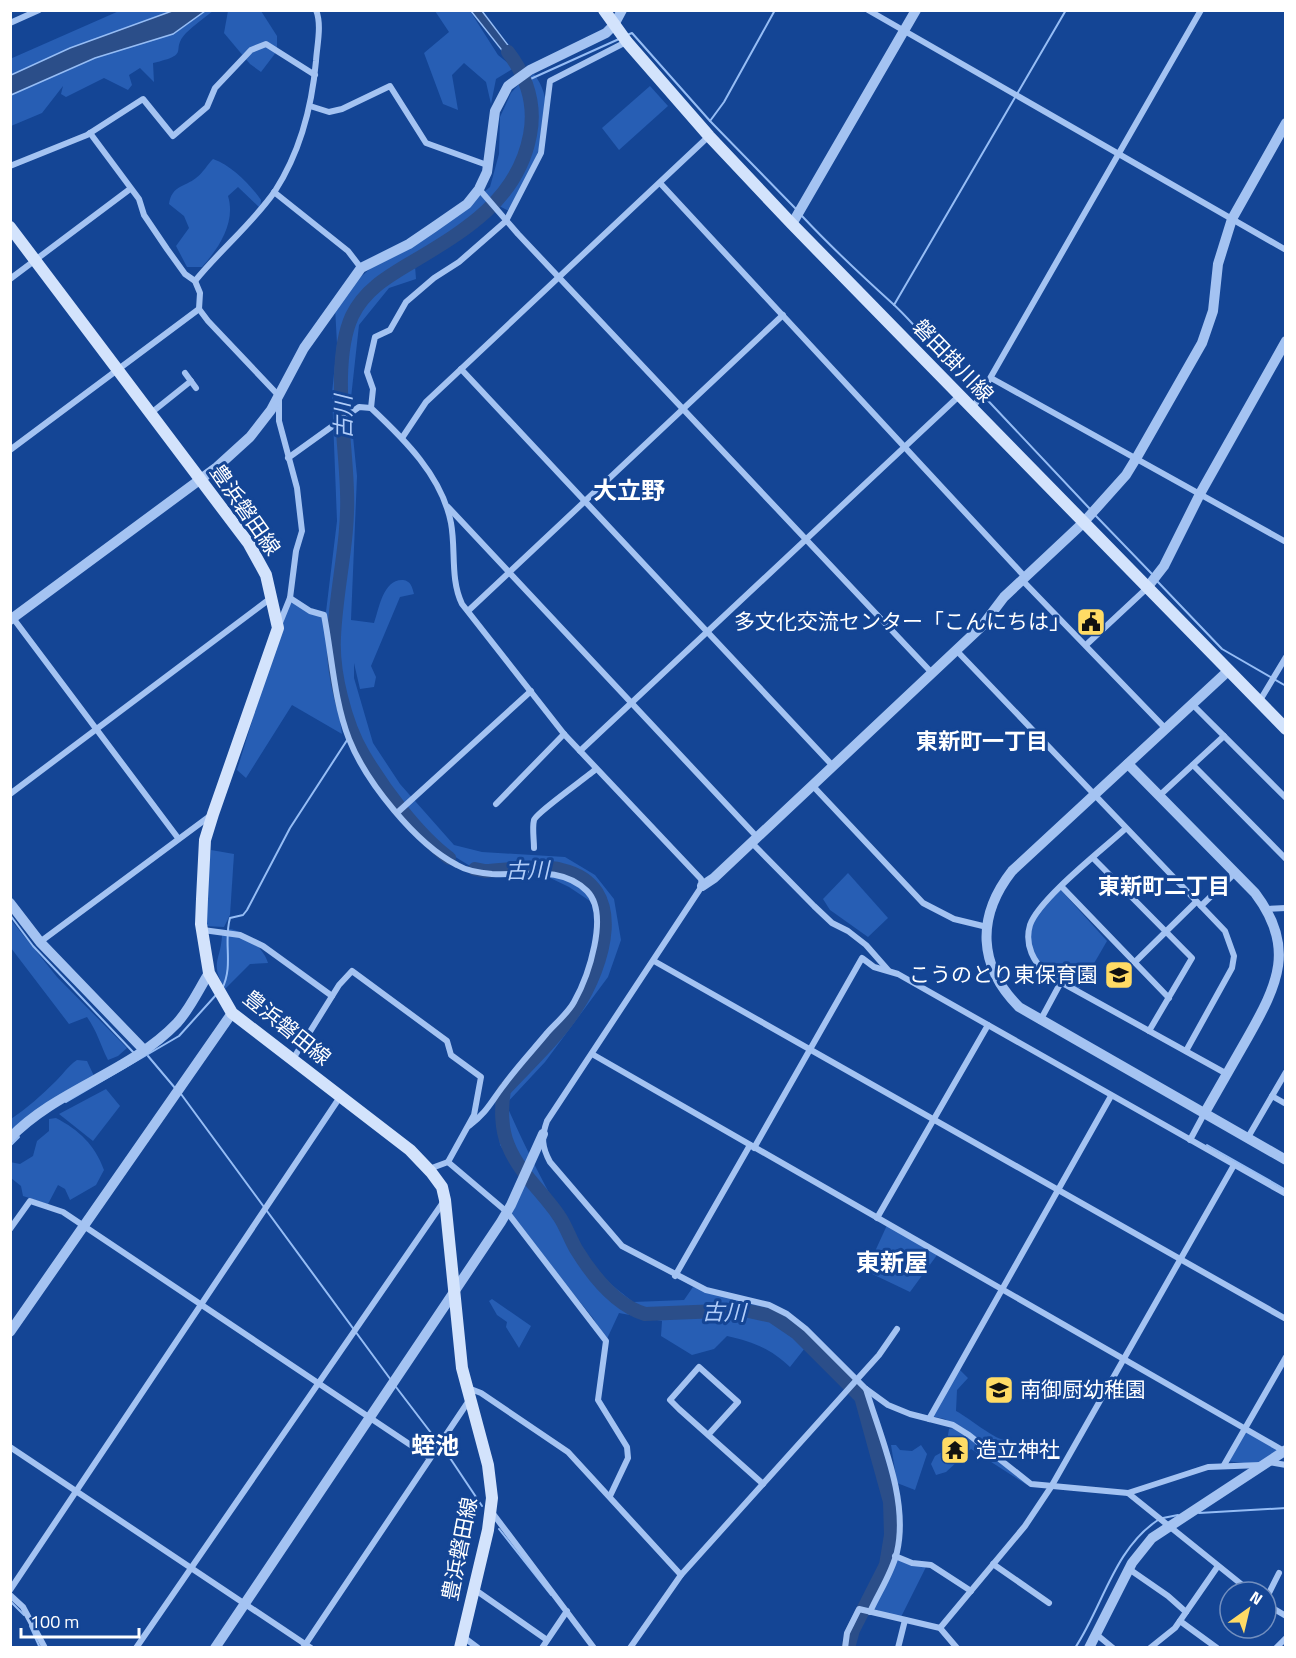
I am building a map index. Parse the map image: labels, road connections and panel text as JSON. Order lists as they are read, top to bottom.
{
  "streets": {
    "main road": ["磐田掛川線", "豊浜磐田線"]
  },
  "districts": [
    "大立野",
    "東新町一丁目",
    "東新町二丁目",
    "東新屋",
    "蛭池"
  ],
  "water": ["古川"],
  "places": {
    "public building": ["多文化交流センター「こんにちは」"],
    "school or university": ["こうのとり東保育園", "南御厨幼稚園"],
    "temple": ["造立神社"]
  },
  "scale_bar": "100 m",
  "north": "top right"
}
